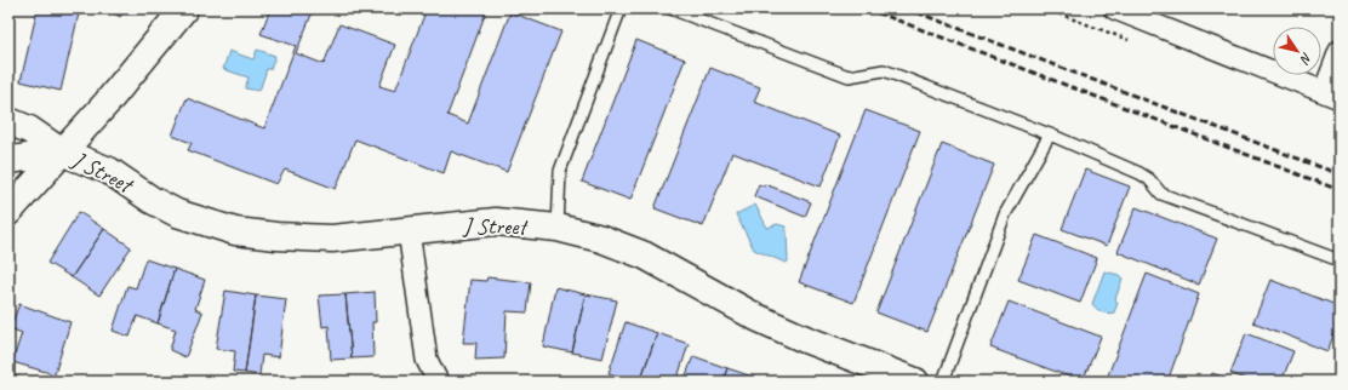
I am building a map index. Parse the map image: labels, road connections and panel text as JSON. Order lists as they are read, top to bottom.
{
  "streets": {
    "street": ["J Street"]
  },
  "north": "bottom right"
}
